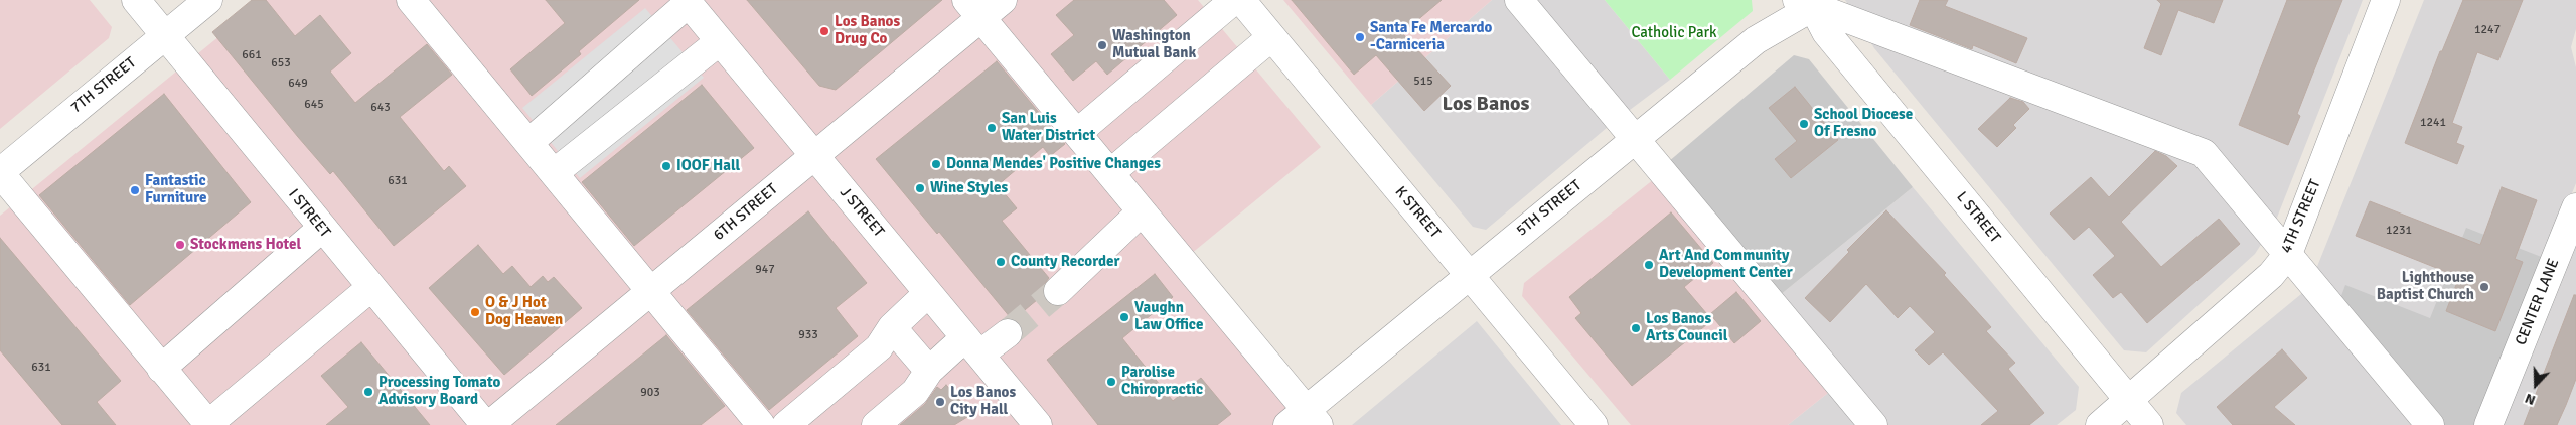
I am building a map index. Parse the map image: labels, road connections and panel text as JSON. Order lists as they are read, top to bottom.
{
  "streets": {
    "street": [
      "7TH STREET",
      "5TH STREET",
      "6TH STREET",
      "J STREET",
      "K STREET",
      "I STREET",
      "4TH STREET",
      "L STREET",
      "CENTER LANE"
    ]
  },
  "crossings": [
    ["7TH STREET", "I STREET"],
    ["5TH STREET", "K STREET"],
    ["5TH STREET", "L STREET"],
    ["6TH STREET", "J STREET"],
    ["4TH STREET", "L STREET"]
  ],
  "districts": ["Los Banos"],
  "parks": ["Catholic Park"],
  "places": [
    "Los Banos Drug Co",
    "Santa Fe Mercardo -Carniceria",
    "Washington Mutual Bank",
    "School Diocese Of Fresno",
    "San Luis Water District",
    "Donna Mendes' Positive Changes",
    "IOOF Hall",
    "Wine Styles",
    "Fantastic Furniture",
    "Stockmens Hotel",
    "County Recorder",
    "Art And Community Development Center",
    "Lighthouse Baptist Church",
    "O & J Hot Dog Heaven",
    "Vaughn Law Office",
    "Los Banos Arts Council",
    "Parolise Chiropractic",
    "Processing Tomato Advisory Board",
    "Los Banos City Hall"
  ],
  "house_numbers": [
    "1247",
    "661",
    "653",
    "515",
    "649",
    "645",
    "643",
    "1241",
    "631",
    "1231",
    "947",
    "933",
    "631",
    "903"
  ],
  "north": "bottom"
}
